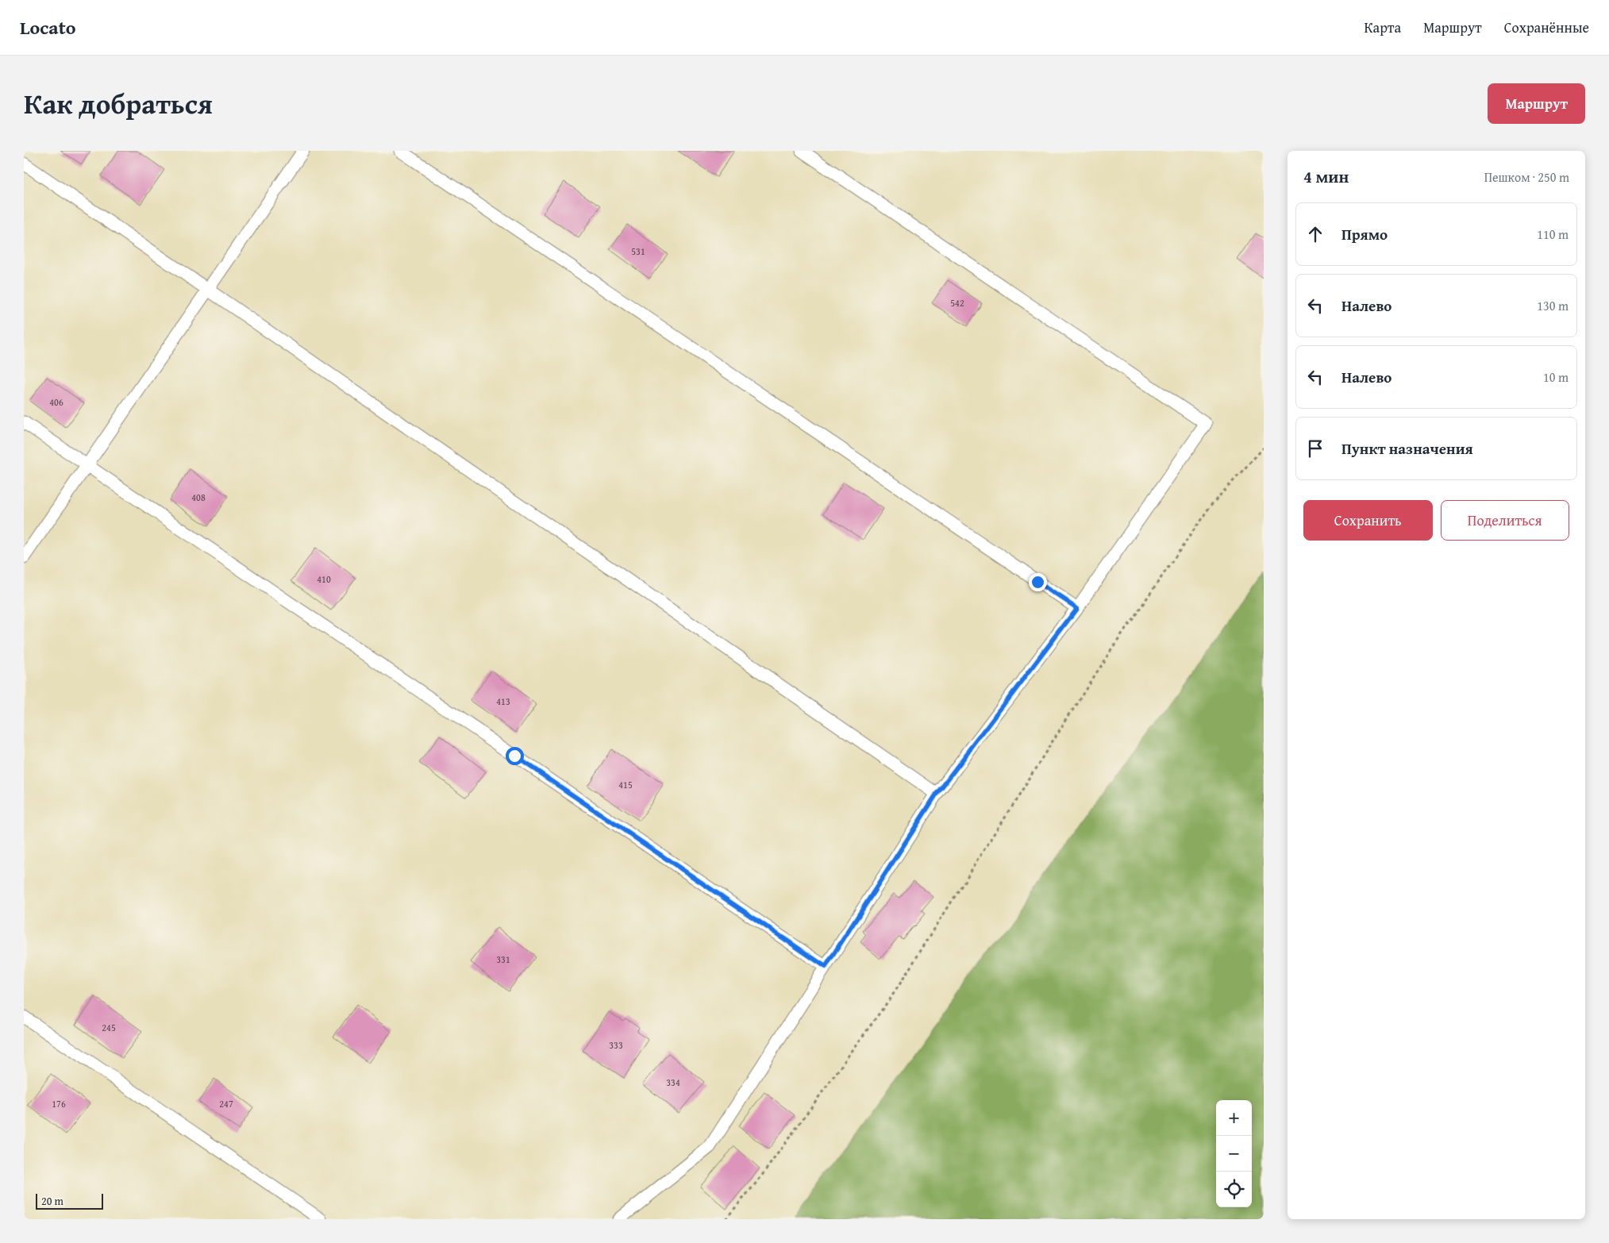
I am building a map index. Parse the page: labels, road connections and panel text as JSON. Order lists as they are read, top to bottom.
{
  "house_numbers": [
    "531",
    "542",
    "406",
    "408",
    "410",
    "413",
    "415",
    "331",
    "245",
    "333",
    "334",
    "176",
    "247"
  ],
  "scale_bar": "20 m",
  "page": {
    "header": "Locato",
    "nav": ["Карта", "Маршрут", "Сохранённые"],
    "title": "Как добраться",
    "buttons": [
      "Маршрут",
      ["Сохранить", "Поделиться"]
    ],
    "heading": ["4 мин", "Пешком · 250 m"],
    "list": [
      ["Прямо", "110 m"],
      ["Налево", "130 m"],
      ["Налево", "10 m"],
      "Пункт назначения"
    ],
    "map_buttons": ["+", "−"],
    "scale": "20 m"
  }
}
